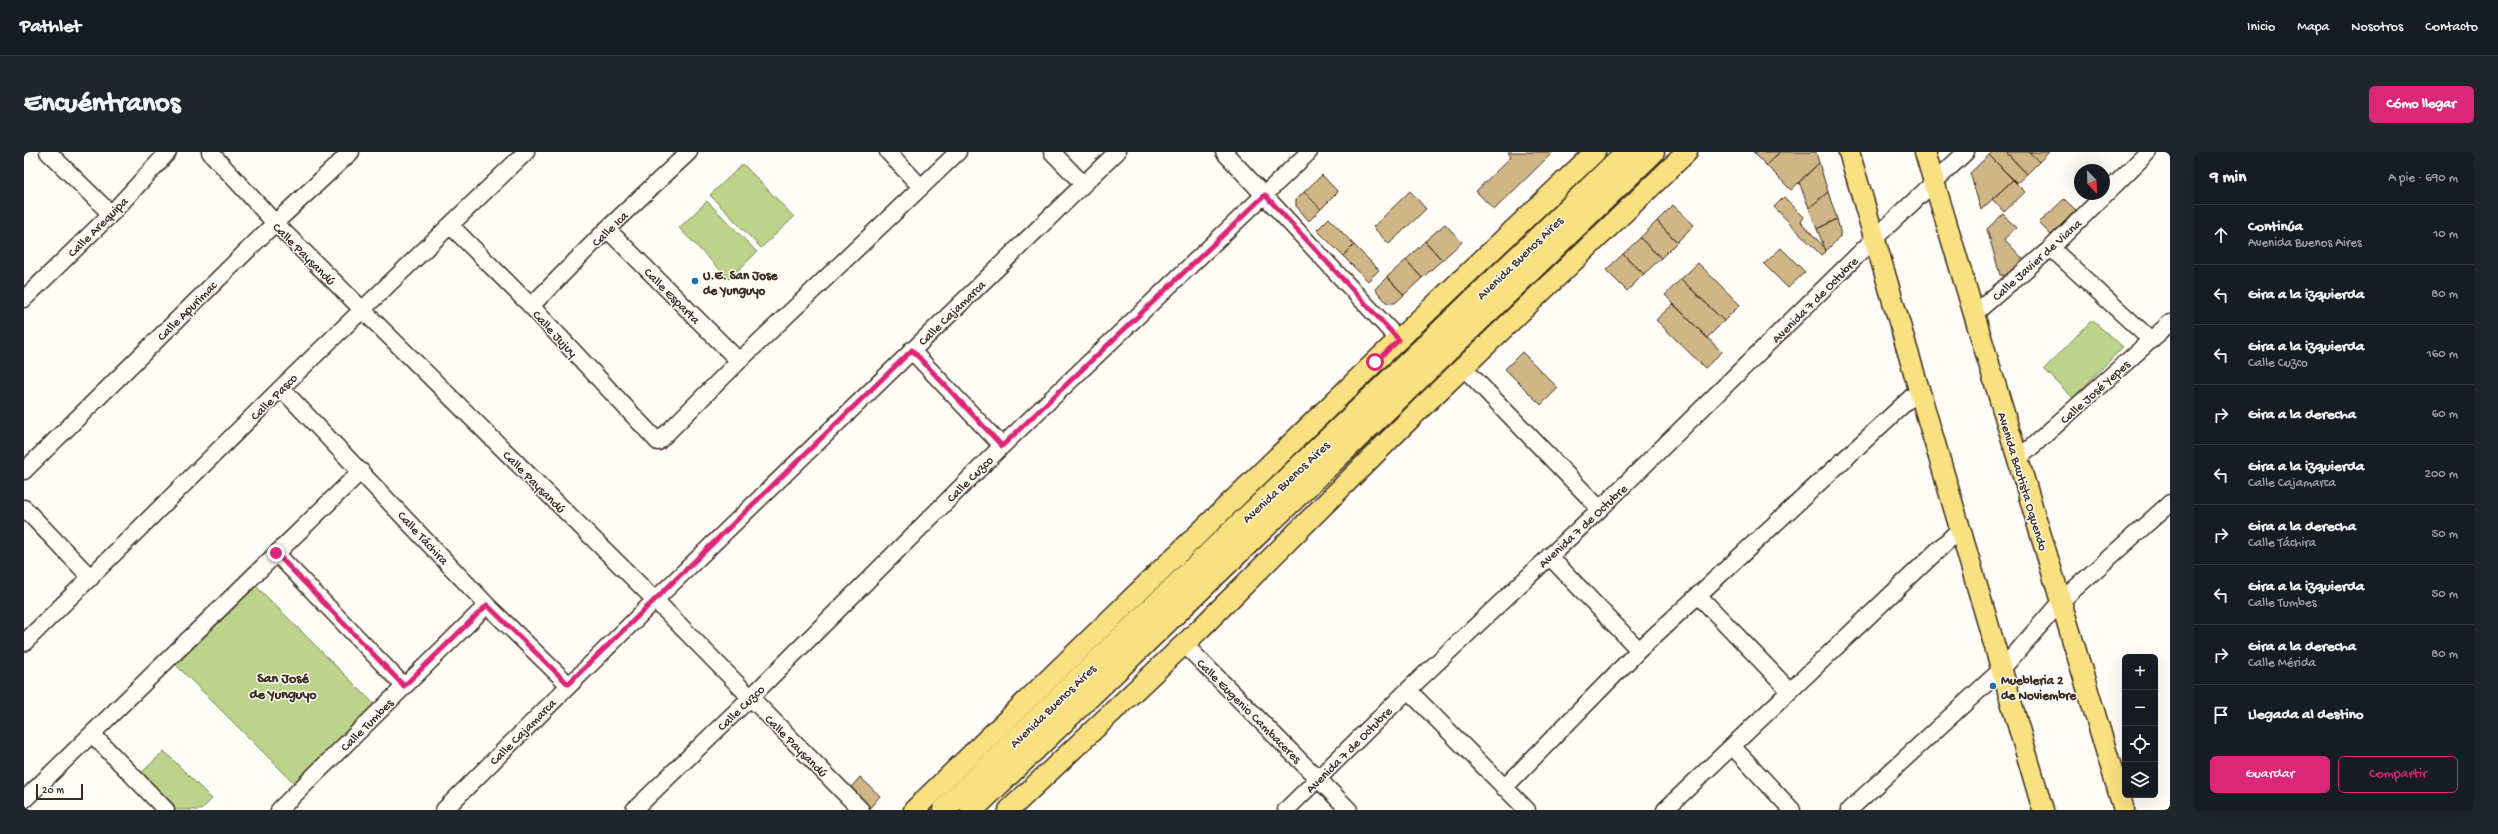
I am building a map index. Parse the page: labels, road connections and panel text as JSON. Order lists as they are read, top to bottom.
{
  "streets": {
    "highway": ["Avenida Buenos Aires"],
    "main road": ["Avenida Bautista Oquendo"],
    "street": [
      "Calle Arequipa",
      "Calle Ica",
      "Calle Paysandú",
      "Calle Javier de Viana",
      "Calle Esparta",
      "Avenida 7 de Octubre",
      "Calle Apurimac",
      "Calle Cajamarca",
      "Calle Jujuy",
      "Calle José Yepes",
      "Calle Pasco",
      "Calle Cuzco",
      "Calle Táchira",
      "Calle Eugenio Cambaceres",
      "Calle Tumbes"
    ]
  },
  "crossings": [
    ["Calle Ica", "Calle Esparta"],
    ["Calle Ica", "Calle Jujuy"],
    ["Calle Paysandú", "Calle Apurimac"],
    ["Calle Paysandú", "Calle Cajamarca"],
    ["Calle Paysandú", "Calle Pasco"],
    ["Calle Paysandú", "Calle Cuzco"],
    ["Calle Javier de Viana", "Avenida Bautista Oquendo"],
    ["Calle Esparta", "Calle Jujuy"],
    ["Avenida 7 de Octubre", "Avenida Bautista Oquendo"],
    ["Avenida 7 de Octubre", "Calle Eugenio Cambaceres"],
    ["Calle Cajamarca", "Calle Táchira"],
    ["Calle Jujuy", "Calle Pasco"],
    ["Calle José Yepes", "Avenida Bautista Oquendo"],
    ["Calle Pasco", "Calle Táchira"],
    ["Calle Táchira", "Calle Tumbes"]
  ],
  "districts": ["San José de Yunguyo"],
  "places": ["U.E. San Jose de Yunguyo", "Muebleria 2 de Noviembre"],
  "scale_bar": "20 m",
  "north": "bottom right",
  "page": {
    "header": "Pathlet",
    "nav": [
      "Inicio",
      "Mapa",
      "Nosotros",
      "Contacto"
    ],
    "buttons": [
      "Cómo llegar",
      ["Guardar", "Compartir"]
    ],
    "title": "Encuéntranos",
    "heading": ["9 min", "A pie · 690 m"],
    "list": [
      ["Continúa", "Avenida Buenos Aires", "10 m"],
      ["Gira a la izquierda", "80 m"],
      ["Gira a la izquierda", "Calle Cuzco", "160 m"],
      ["Gira a la derecha", "60 m"],
      ["Gira a la izquierda", "Calle Cajamarca", "200 m"],
      ["Gira a la derecha", "Calle Táchira", "50 m"],
      ["Gira a la izquierda", "Calle Tumbes", "50 m"],
      ["Gira a la derecha", "Calle Mérida", "80 m"],
      "Llegada al destino"
    ],
    "map_buttons": ["+", "−"],
    "scale": "20 m"
  }
}
